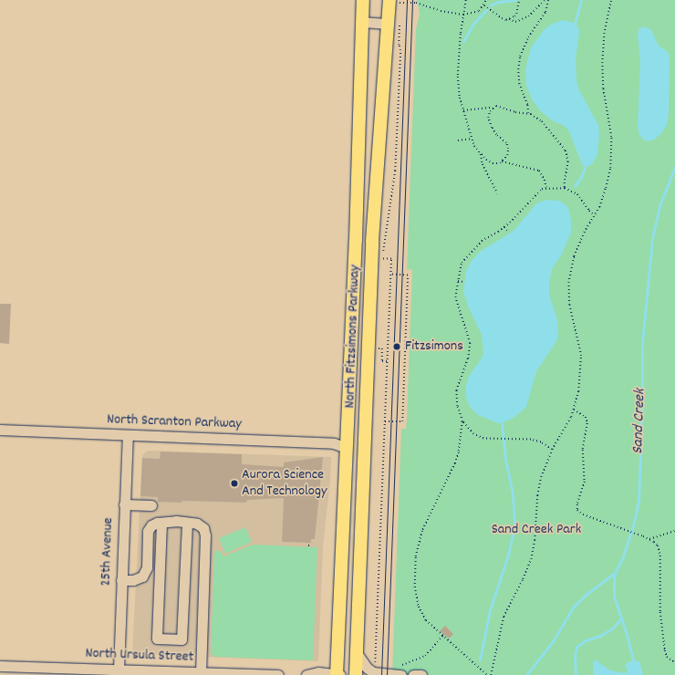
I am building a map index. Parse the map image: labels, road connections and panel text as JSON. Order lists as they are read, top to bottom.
{
  "streets": {
    "main road": ["North Fitzsimons Parkway"],
    "street": ["North Scranton Parkway", "25th Avenue", "North Ursula Street"]
  },
  "crossings": [
    ["North Fitzsimons Parkway", "North Scranton Parkway"],
    ["North Scranton Parkway", "25th Avenue"],
    ["25th Avenue", "North Ursula Street"]
  ],
  "water": ["Sand Creek"],
  "parks": ["Sand Creek Park"],
  "places": ["Fitzsimons", "Aurora Science And Technology"]
}
